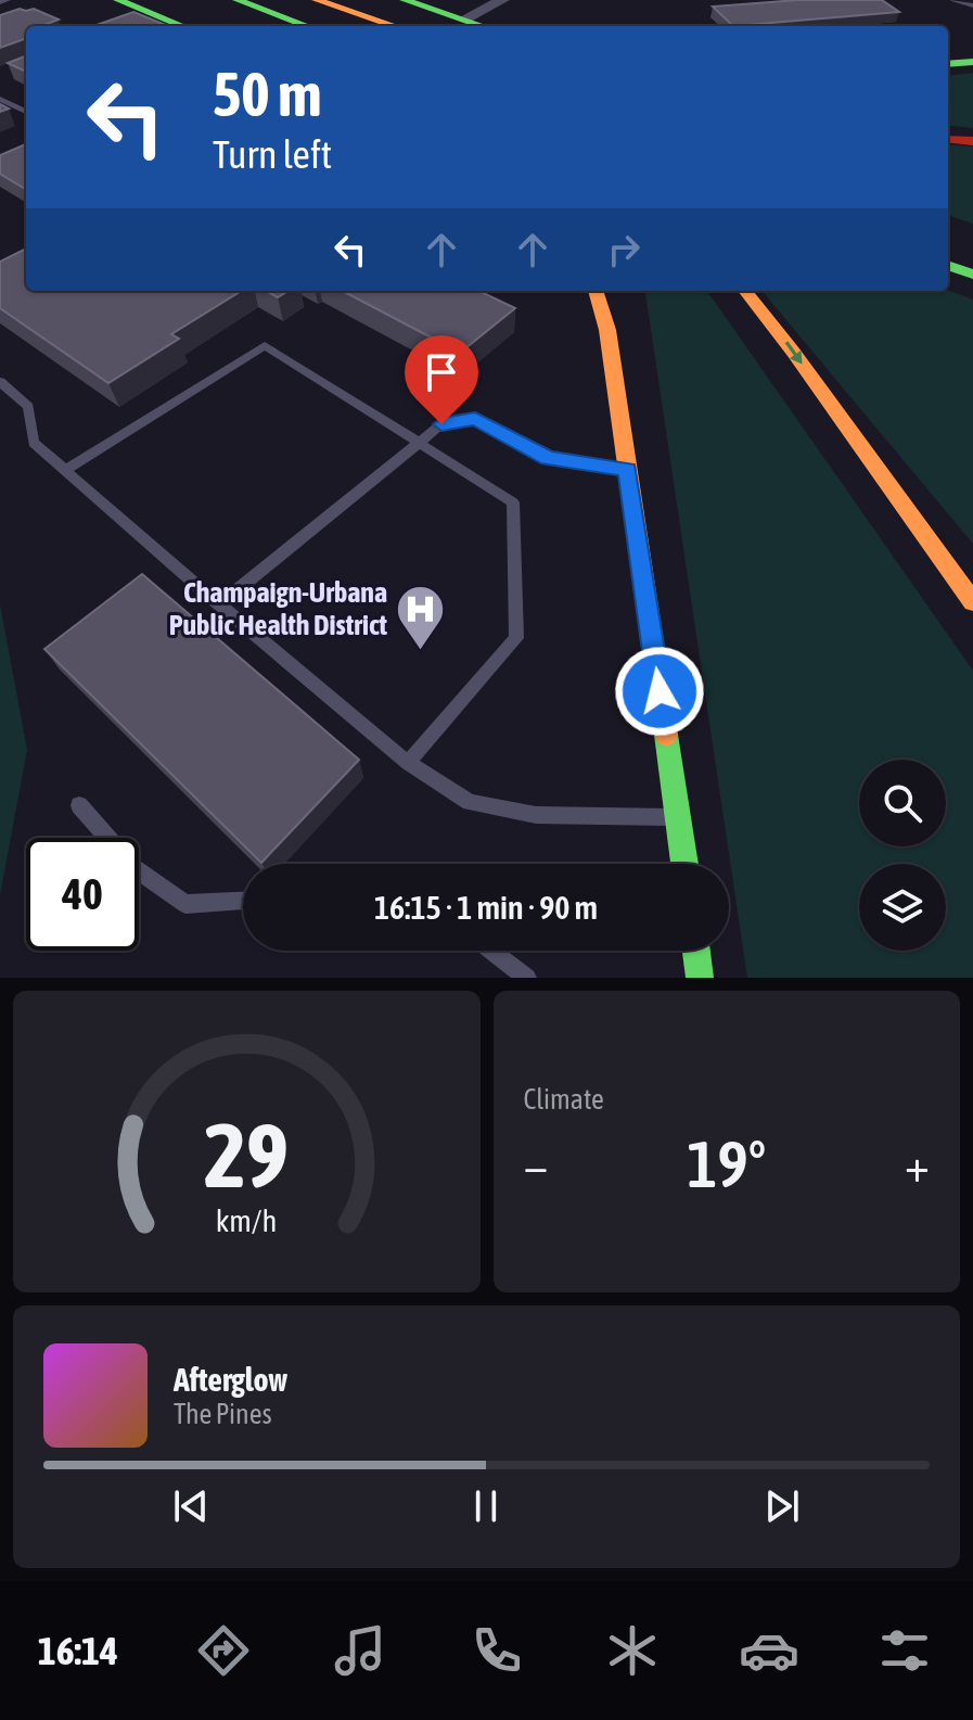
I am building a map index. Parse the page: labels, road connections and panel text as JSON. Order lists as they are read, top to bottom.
{
  "places": {
    "hospital": ["Champaign-Urbana Public Health District"]
  },
  "page": {
    "turn": ["50 m", "Turn left"],
    "limit": "40",
    "trip": "16:15 · 1 min · 90 m",
    "tile": "Climate",
    "heat": ["−", "19°", "+"],
    "song": ["Afterglow", "The Pines"],
    "tabs": "16:14",
    "gauge": ["29", "km/h"]
  }
}
